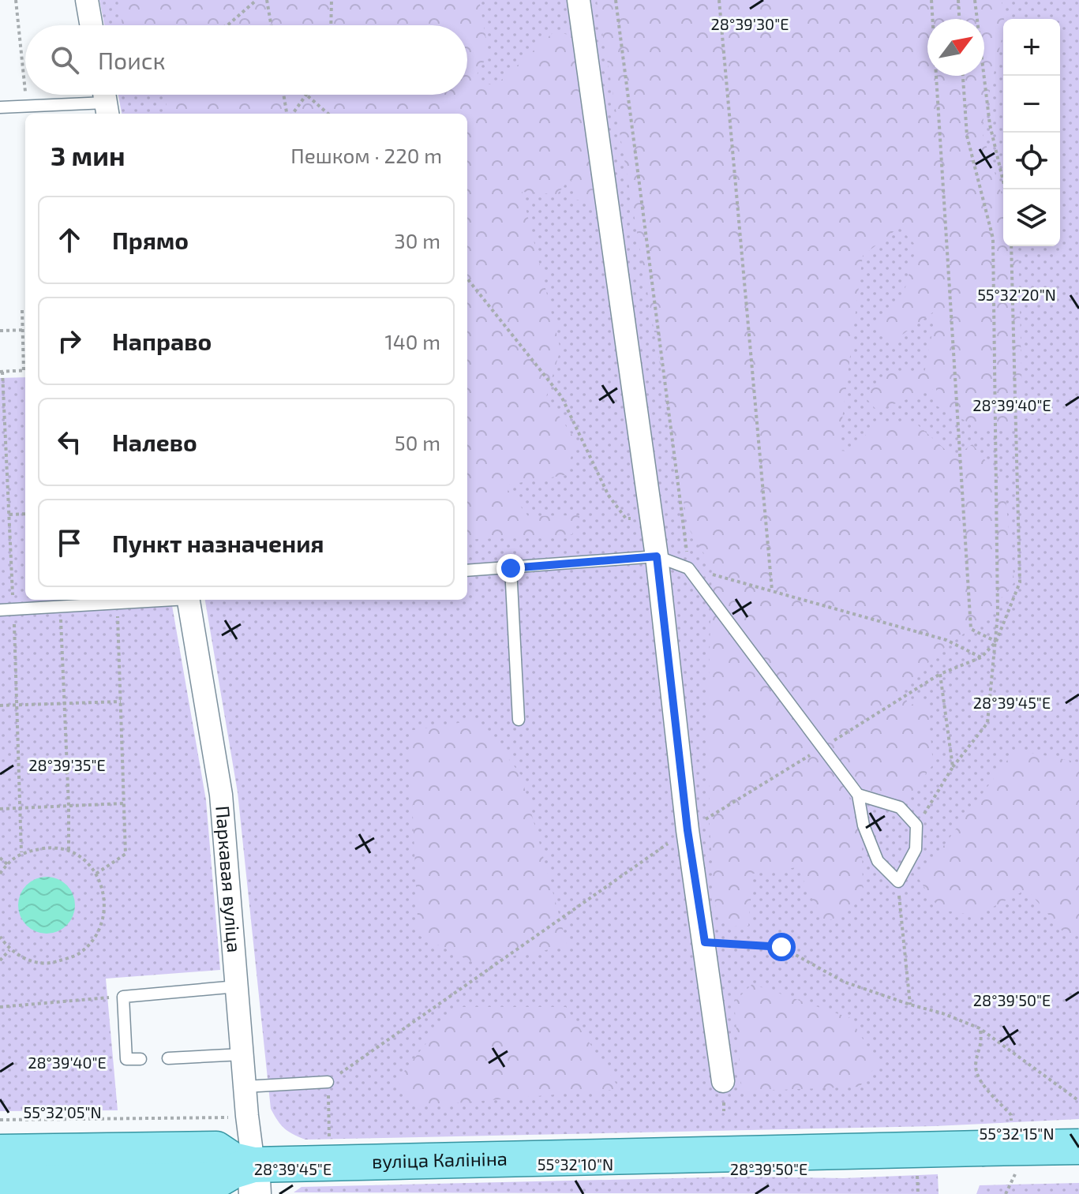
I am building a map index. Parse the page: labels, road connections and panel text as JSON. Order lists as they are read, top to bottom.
{
  "streets": {
    "main road": ["вуліца Калініна"],
    "street": ["Паркавая вуліца"]
  },
  "crossings": [
    ["Паркавая вуліца", "вуліца Калініна"]
  ],
  "north": "top right",
  "page": {
    "map_buttons": ["+", "−"],
    "search": "Поиск",
    "heading": ["3 мин", "Пешком · 220 m"],
    "list": [
      ["Прямо", "30 m"],
      ["Направо", "140 m"],
      ["Налево", "50 m"],
      "Пункт назначения"
    ]
  },
  "coordinates": [
    "28°39'30\"E",
    "55°32'20\"N",
    "28°39'40\"E",
    "28°39'45\"E",
    "28°39'35\"E",
    "28°39'50\"E",
    "55°32'05\"N",
    "55°32'15\"N",
    "55°32'10\"N"
  ]
}
